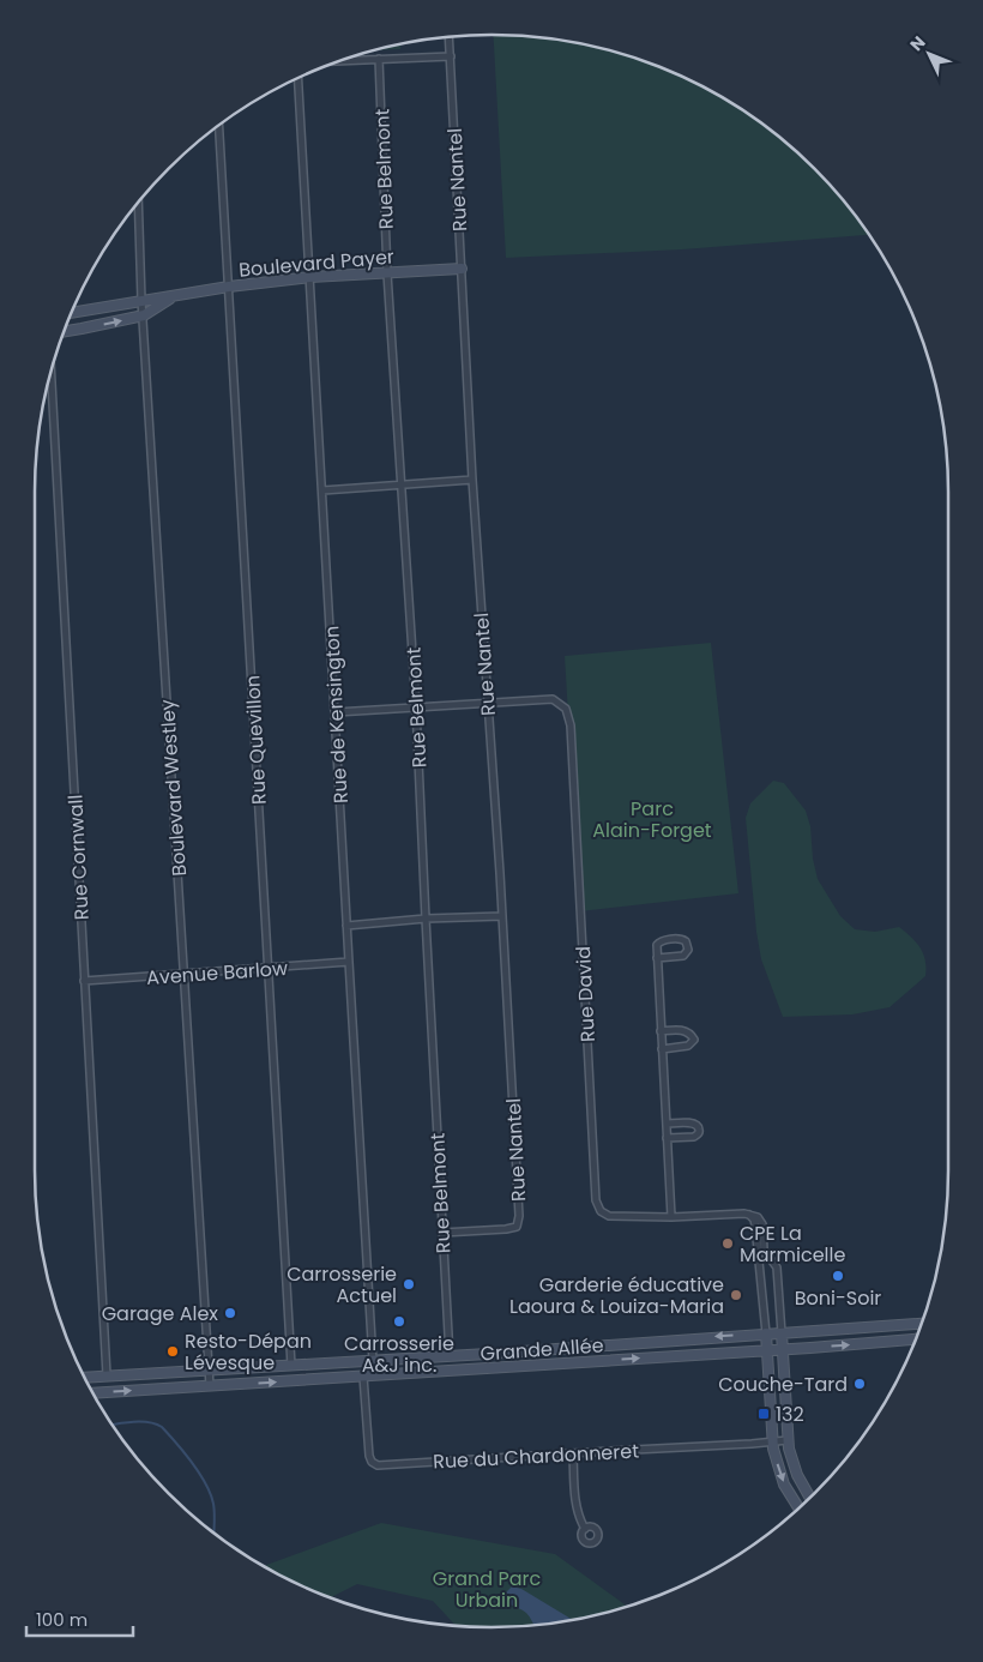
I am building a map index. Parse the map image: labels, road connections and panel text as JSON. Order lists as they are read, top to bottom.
{
  "streets": {
    "main road": ["Boulevard Payer", "Grande Allée"],
    "street": [
      "Rue Belmont",
      "Rue Nantel",
      "Rue de Kensington",
      "Rue Quevillon",
      "Boulevard Westley",
      "Rue Cornwall",
      "Avenue Barlow",
      "Rue David",
      "Rue du Chardonneret"
    ]
  },
  "crossings": [
    ["Rue Belmont", "Rue Nantel"],
    ["Rue Belmont", "Boulevard Payer"],
    ["Rue Belmont", "Grande Allée"],
    ["Rue Nantel", "Boulevard Payer"],
    ["Rue Nantel", "Rue David"],
    ["Boulevard Payer", "Rue de Kensington"],
    ["Boulevard Payer", "Rue Quevillon"],
    ["Boulevard Payer", "Boulevard Westley"],
    ["Rue de Kensington", "Avenue Barlow"],
    ["Rue de Kensington", "Grande Allée"],
    ["Rue Quevillon", "Avenue Barlow"],
    ["Rue Quevillon", "Grande Allée"],
    ["Boulevard Westley", "Avenue Barlow"],
    ["Boulevard Westley", "Grande Allée"],
    ["Rue Cornwall", "Avenue Barlow"],
    ["Rue Cornwall", "Grande Allée"],
    ["Grande Allée", "Rue du Chardonneret"]
  ],
  "parks": ["Parc Alain-Forget", "Grand Parc Urbain"],
  "places": {
    "other": [
      "CPE La Marmicelle",
      "Boni-Soir",
      "Carrosserie Actuel",
      "Garderie éducative Laoura & Louiza-Maria",
      "Garage Alex",
      "Carrosserie A&J inc.",
      "Resto-Dépan Lévesque",
      "Couche-Tard"
    ],
    "transit": ["132"]
  },
  "scale_bar": "100 m",
  "north": "top left"
}
